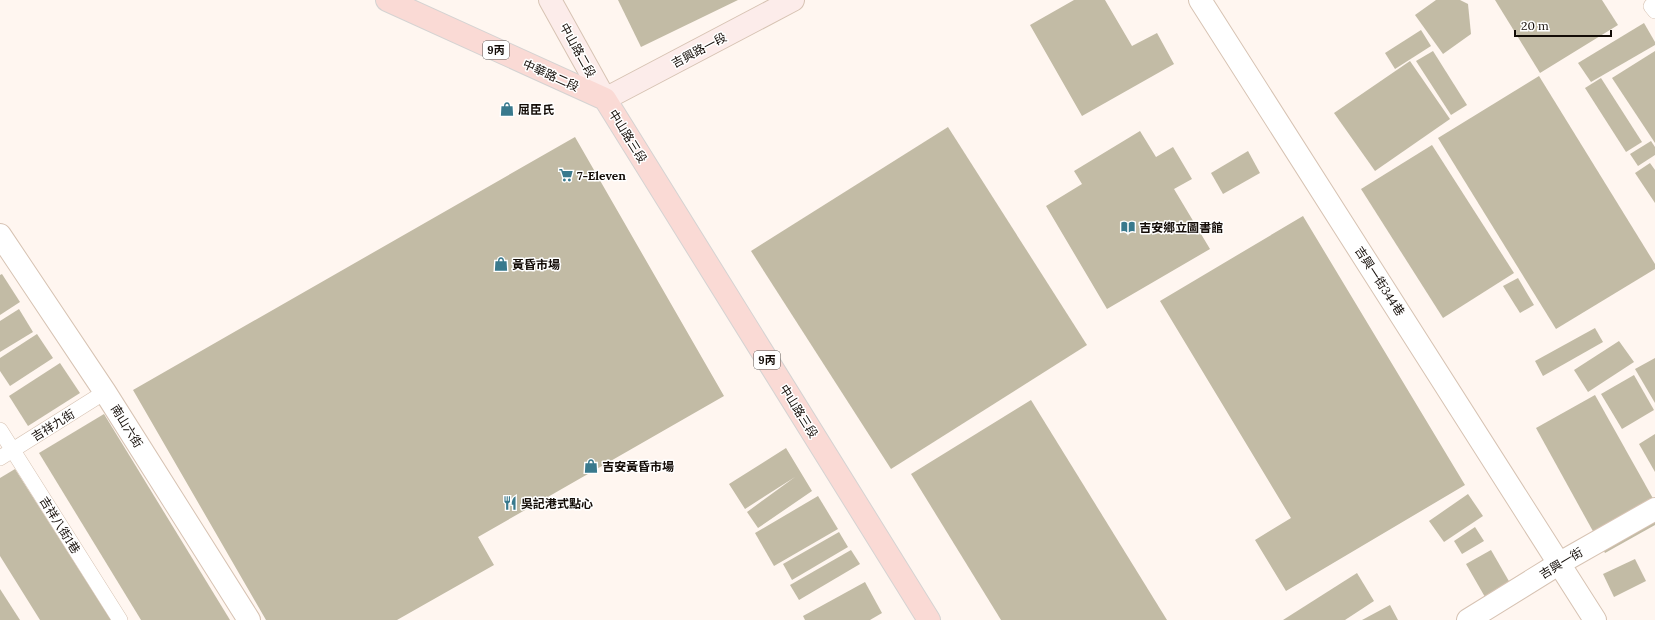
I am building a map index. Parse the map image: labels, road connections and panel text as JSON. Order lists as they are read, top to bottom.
{
  "streets": {
    "main road": ["9丙", "中華路二段", "中山路三段"],
    "street": [
      "中山路二段",
      "吉興路一段",
      "吉興一街344巷",
      "南山六街",
      "吉興一街"
    ],
    "lane": ["吉祥九街", "吉祥八街1巷"]
  },
  "crossings": [
    ["中山路二段", "吉興路一段"],
    ["中山路二段", "中華路二段"],
    ["中山路二段", "中山路三段"],
    ["吉興路一段", "中華路二段"],
    ["吉興路一段", "中山路三段"],
    ["中華路二段", "中山路三段"],
    ["吉興一街344巷", "吉興一街"],
    ["吉祥九街", "南山六街"],
    ["吉祥九街", "吉祥八街1巷"]
  ],
  "places": {
    "shop": ["屈臣氏", "黃昏市場", "吉安黃昏市場"],
    "supermarket": ["7-Eleven"],
    "library": ["吉安鄉立圖書館"],
    "restaurant": ["吳記港式點心"]
  },
  "scale_bar": "20 m"
}
